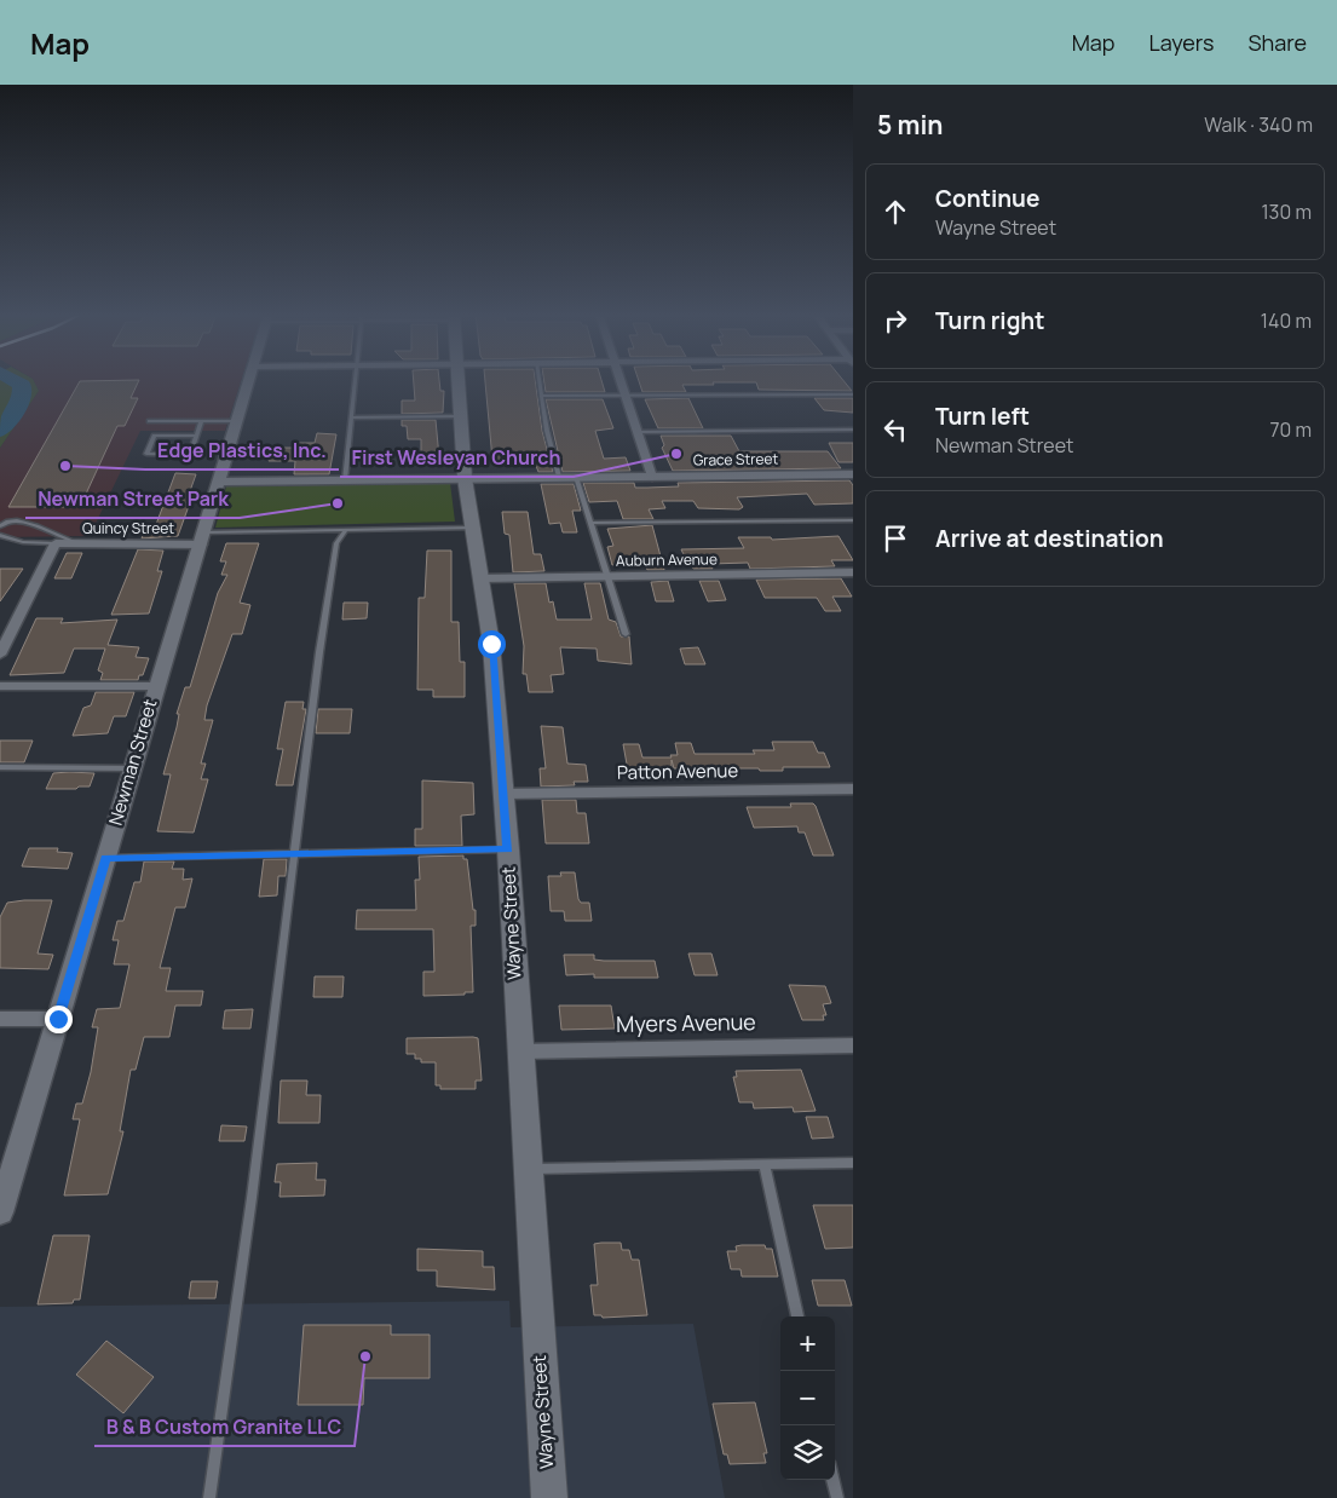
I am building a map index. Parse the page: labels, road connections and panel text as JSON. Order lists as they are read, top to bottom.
{
  "streets": {
    "main road": ["Wayne Street"],
    "street": [
      "Grace Street",
      "Quincy Street",
      "Auburn Avenue",
      "Newman Street",
      "Patton Avenue",
      "Myers Avenue"
    ]
  },
  "crossings": [
    ["Grace Street", "Newman Street"],
    ["Grace Street", "Wayne Street"],
    ["Quincy Street", "Newman Street"],
    ["Auburn Avenue", "Wayne Street"],
    ["Patton Avenue", "Wayne Street"],
    ["Wayne Street", "Myers Avenue"]
  ],
  "places": [
    "First Wesleyan Church",
    "Edge Plastics, Inc.",
    "Newman Street Park",
    "B & B Custom Granite LLC"
  ],
  "page": {
    "header": "Map",
    "nav": ["Map", "Layers", "Share"],
    "heading": ["5 min", "Walk · 340 m"],
    "list": [
      ["Continue", "Wayne Street", "130 m"],
      ["Turn right", "140 m"],
      ["Turn left", "Newman Street", "70 m"],
      "Arrive at destination"
    ],
    "map_buttons": ["+", "−"]
  }
}
